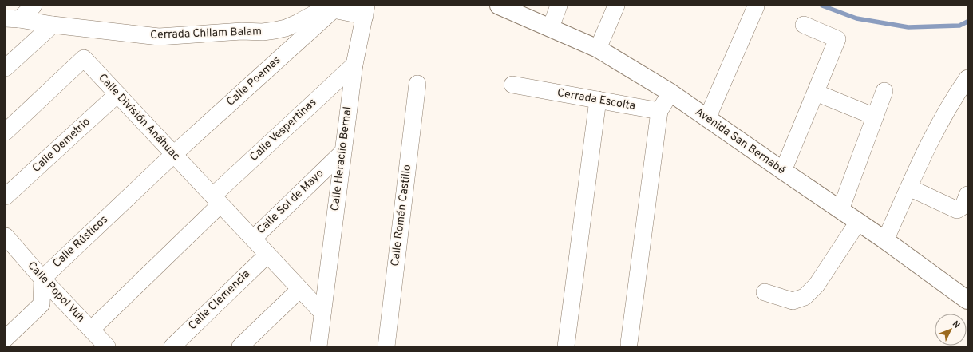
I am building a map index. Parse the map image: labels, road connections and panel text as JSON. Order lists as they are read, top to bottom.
{
  "streets": {
    "main road": ["Avenida San Bernabé"],
    "street": [
      "Cerrada Chilam Balam",
      "Calle Poemas",
      "Cerrada Escolta",
      "Calle División Anáhuac",
      "Calle Vespertinas",
      "Calle Demetrio",
      "Calle Heraclio Bernal",
      "Calle Sol de Mayo",
      "Calle Román Castillo",
      "Calle Rústicos",
      "Calle Popol Vuh",
      "Calle Clemencia"
    ]
  },
  "crossings": [
    ["Cerrada Chilam Balam", "Calle Poemas"],
    ["Cerrada Chilam Balam", "Calle Heraclio Bernal"],
    ["Calle Poemas", "Calle División Anáhuac"],
    ["Calle Poemas", "Calle Rústicos"],
    ["Calle División Anáhuac", "Calle Vespertinas"],
    ["Calle División Anáhuac", "Calle Demetrio"],
    ["Calle División Anáhuac", "Calle Heraclio Bernal"],
    ["Calle División Anáhuac", "Calle Sol de Mayo"],
    ["Calle División Anáhuac", "Calle Rústicos"],
    ["Calle División Anáhuac", "Calle Clemencia"],
    ["Calle Vespertinas", "Calle Heraclio Bernal"],
    ["Calle Vespertinas", "Calle Popol Vuh"],
    ["Calle Heraclio Bernal", "Calle Sol de Mayo"],
    ["Calle Rústicos", "Calle Popol Vuh"]
  ],
  "north": "top right"
}
